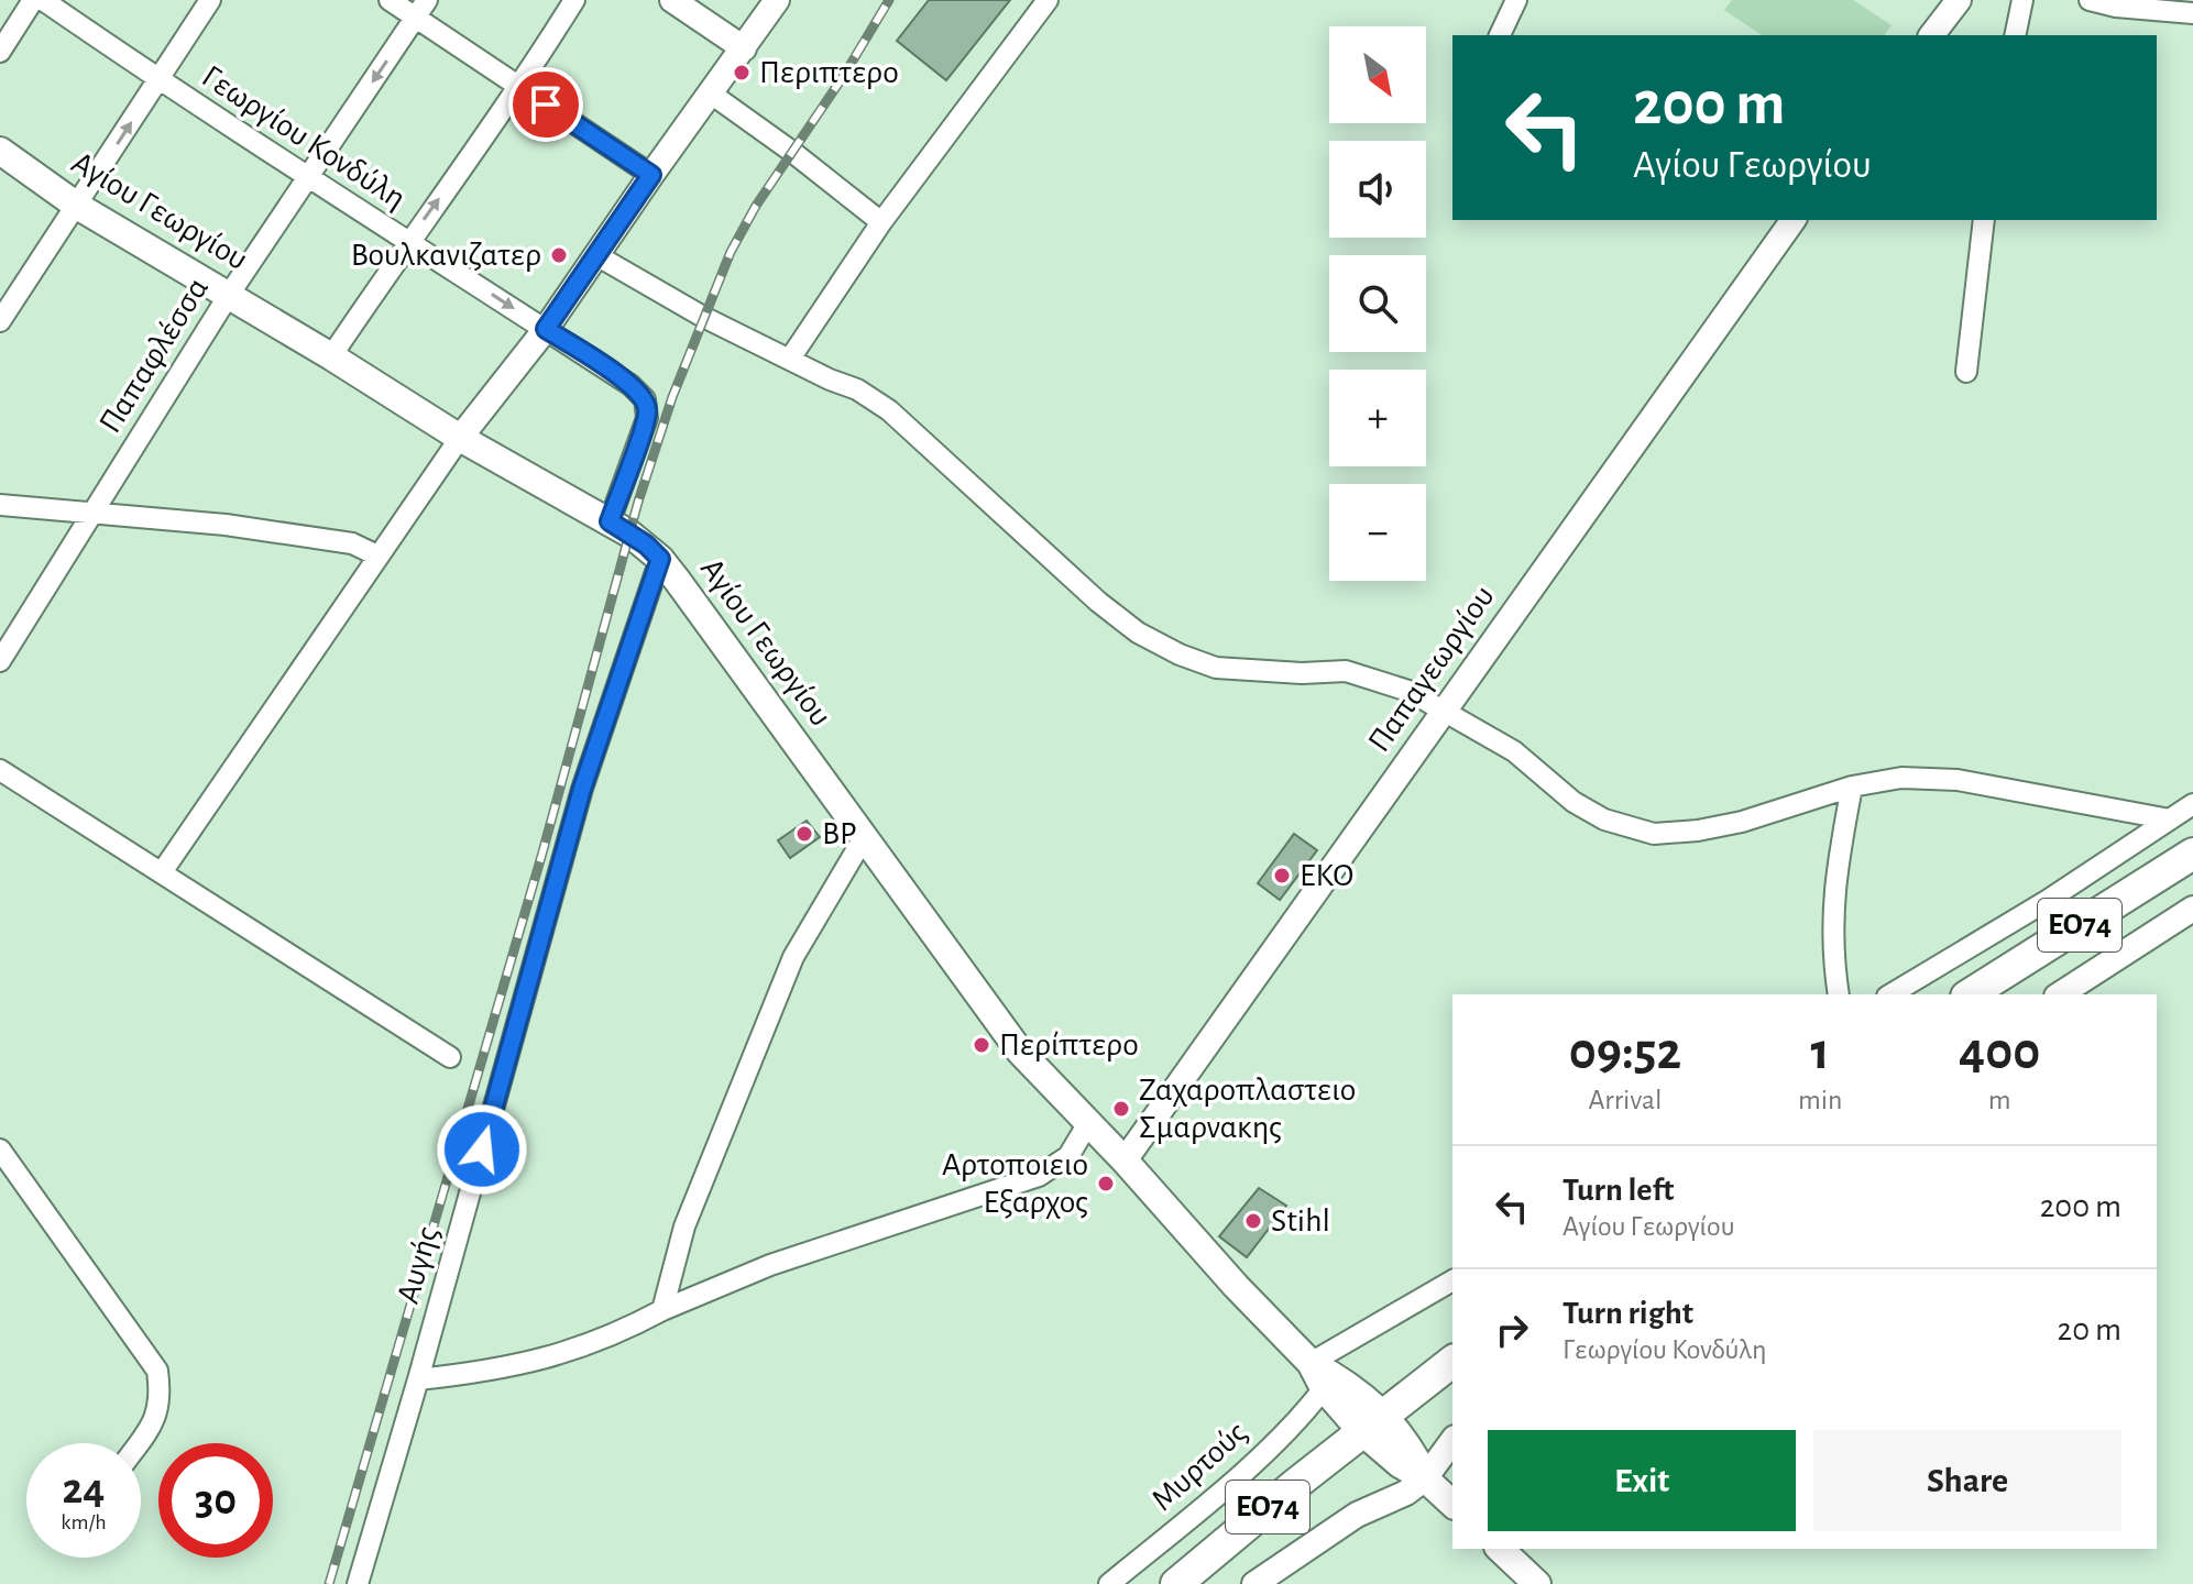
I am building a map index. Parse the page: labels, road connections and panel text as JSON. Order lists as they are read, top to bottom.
{
  "streets": {
    "highway": ["ΕΟ74"],
    "main road": ["Αγίου Γεωργίου"],
    "street": [
      "Γεωργίου Κονδύλη",
      "Παπαφλέσσα",
      "Παπαγεωργίου",
      "Αυγής",
      "Μυρτούς"
    ]
  },
  "crossings": [
    ["Γεωργίου Κονδύλη", "Αγίου Γεωργίου"],
    ["Γεωργίου Κονδύλη", "Παπαφλέσσα"],
    ["Αγίου Γεωργίου", "Παπαφλέσσα"],
    ["Αγίου Γεωργίου", "Παπαγεωργίου"],
    ["Αγίου Γεωργίου", "ΕΟ74"],
    ["Αγίου Γεωργίου", "Αυγής"],
    ["Αγίου Γεωργίου", "Μυρτούς"]
  ],
  "places": [
    "Περιπτερο",
    "Βουλκανιζατερ",
    "BP",
    "EKO",
    "Περίπτερο",
    "Ζαχαροπλαστειο Σμαρνακης",
    "Αρτοποιειο Εξαρχος",
    "Stihl"
  ],
  "north": "bottom right",
  "page": {
    "map_buttons": ["+", "−"],
    "turn": ["200 m", "Αγίου Γεωργίου"],
    "eta": [
      "09:52",
      "Arrival",
      "1",
      "min",
      "400",
      "m"
    ],
    "list": [
      {
        "name": "Turn left",
        "note": "Αγίου Γεωργίου",
        "value": "200 m"
      },
      {
        "name": "Turn right",
        "note": "Γεωργίου Κονδύλη",
        "value": "20 m"
      }
    ],
    "buttons": ["Exit", "Share"],
    "speed": "24 km/h",
    "limit": "30"
  }
}
